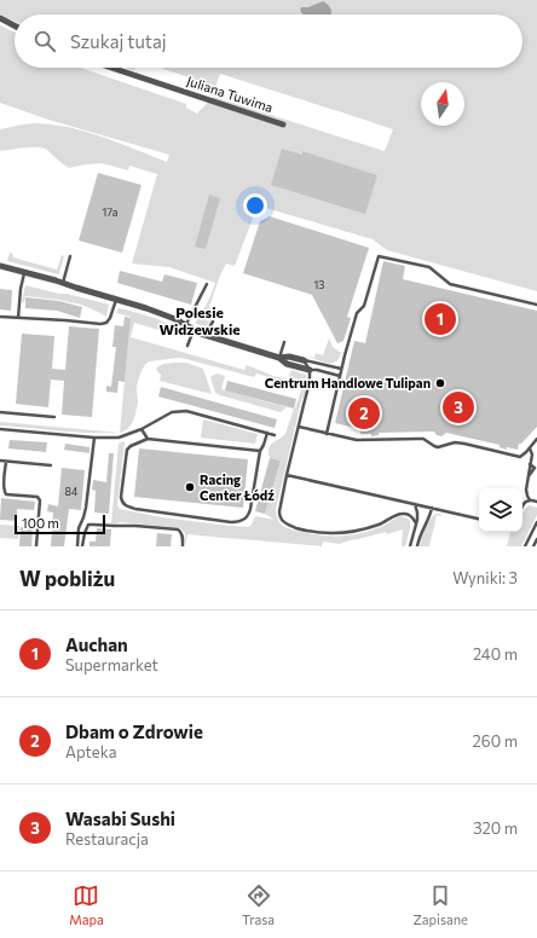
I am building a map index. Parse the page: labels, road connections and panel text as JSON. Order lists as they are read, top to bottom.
{
  "streets": {
    "street": ["Juliana Tuwima"]
  },
  "districts": ["Polesie Widzewskie"],
  "places": ["Centrum Handlowe Tulipan", "Racing Center Łódź"],
  "house_numbers": ["17a", "13", "84"],
  "scale_bar": "100 m",
  "north": "top",
  "page": {
    "search": "Szukaj tutaj",
    "pins": ["1", "3", "2"],
    "scale": "100 m",
    "heading": ["W pobliżu", "Wyniki: 3"],
    "list": [
      {
        "mark": "1",
        "name": "Auchan",
        "note": "Supermarket",
        "value": "240 m"
      },
      {
        "mark": "2",
        "name": "Dbam o Zdrowie",
        "note": "Apteka",
        "value": "260 m"
      },
      {
        "mark": "3",
        "name": "Wasabi Sushi",
        "note": "Restauracja",
        "value": "320 m"
      }
    ],
    "nav": ["Mapa", "Trasa", "Zapisane"]
  }
}
